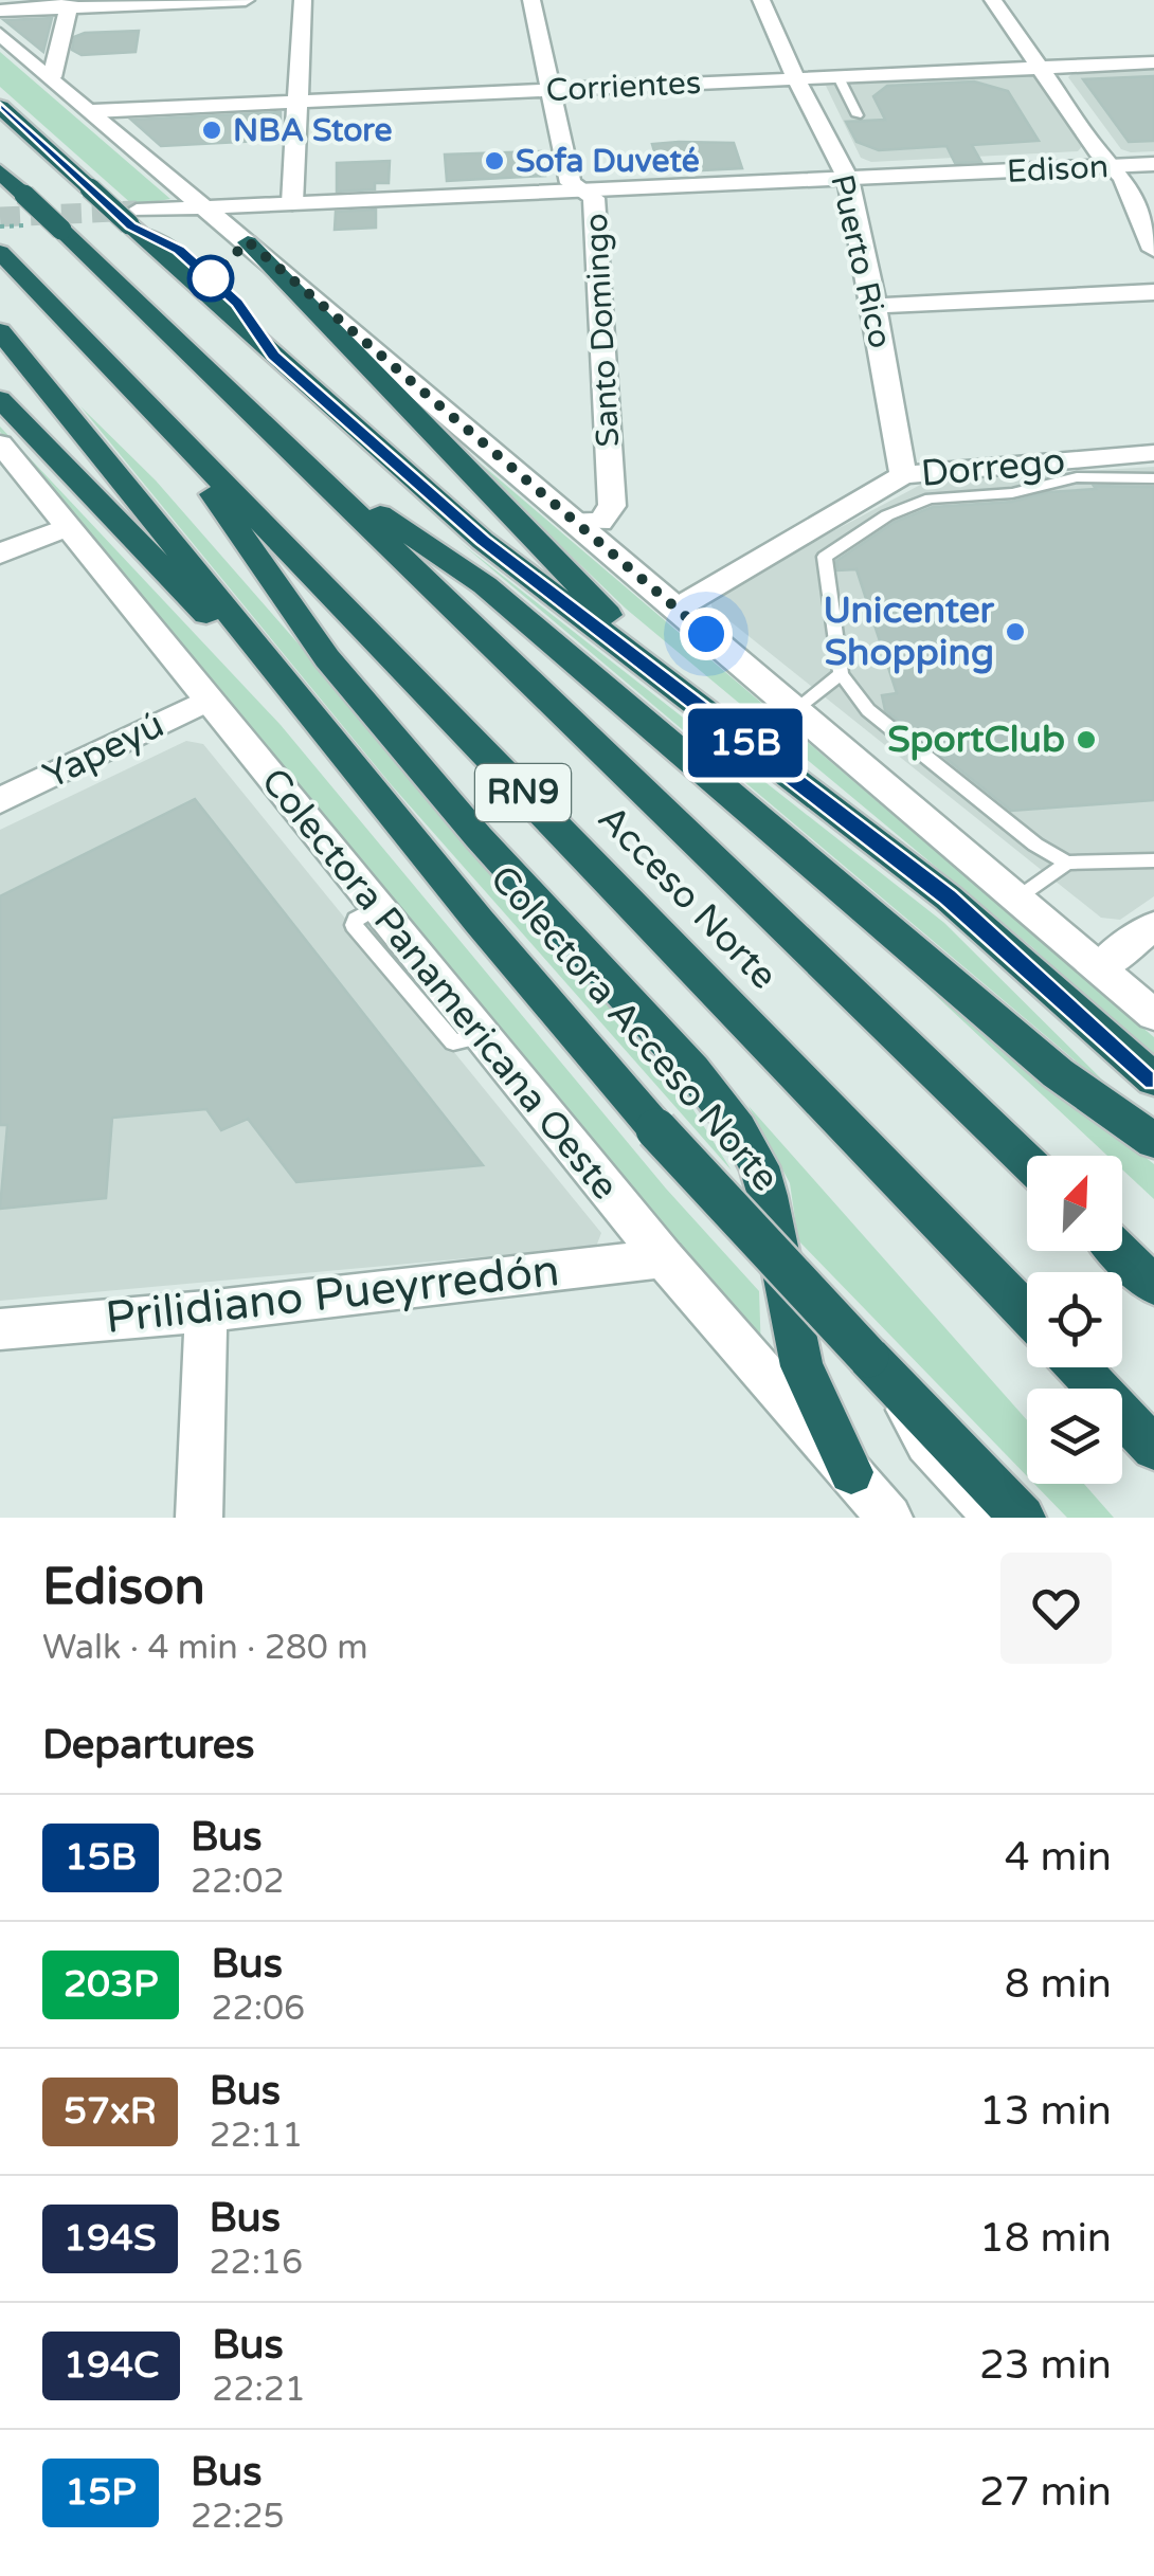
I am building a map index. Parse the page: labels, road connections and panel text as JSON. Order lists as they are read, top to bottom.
{
  "streets": {
    "highway": ["RN9", "Acceso Norte", "Colectora Acceso Norte"],
    "street": [
      "Corrientes",
      "Edison",
      "Puerto Rico",
      "Santo Domingo",
      "Dorrego",
      "Yapeyú",
      "Colectora Panamericana Oeste",
      "Prilidiano Pueyrredón"
    ]
  },
  "crossings": [
    ["Corrientes", "Puerto Rico"],
    ["Corrientes", "Santo Domingo"],
    ["Edison", "Puerto Rico"],
    ["Edison", "Santo Domingo"],
    ["Puerto Rico", "Dorrego"],
    ["Yapeyú", "Colectora Panamericana Oeste"],
    ["Colectora Panamericana Oeste", "Prilidiano Pueyrredón"]
  ],
  "places": [
    "NBA Store",
    "Sofa Duveté",
    "Unicenter Shopping",
    "SportClub"
  ],
  "lines": ["bus line 15B"],
  "north": "top right",
  "page": {
    "on_map": "15B",
    "heading": [
      ["Edison", "Walk · 4 min · 280 m"],
      "Departures"
    ],
    "list": [
      {
        "mark": "15B",
        "name": "Bus",
        "note": "22:02",
        "value": "4 min"
      },
      {
        "mark": "203P",
        "name": "Bus",
        "note": "22:06",
        "value": "8 min"
      },
      {
        "mark": "57xR",
        "name": "Bus",
        "note": "22:11",
        "value": "13 min"
      },
      {
        "mark": "194S",
        "name": "Bus",
        "note": "22:16",
        "value": "18 min"
      },
      {
        "mark": "194C",
        "name": "Bus",
        "note": "22:21",
        "value": "23 min"
      },
      {
        "mark": "15P",
        "name": "Bus",
        "note": "22:25",
        "value": "27 min"
      }
    ]
  }
}
